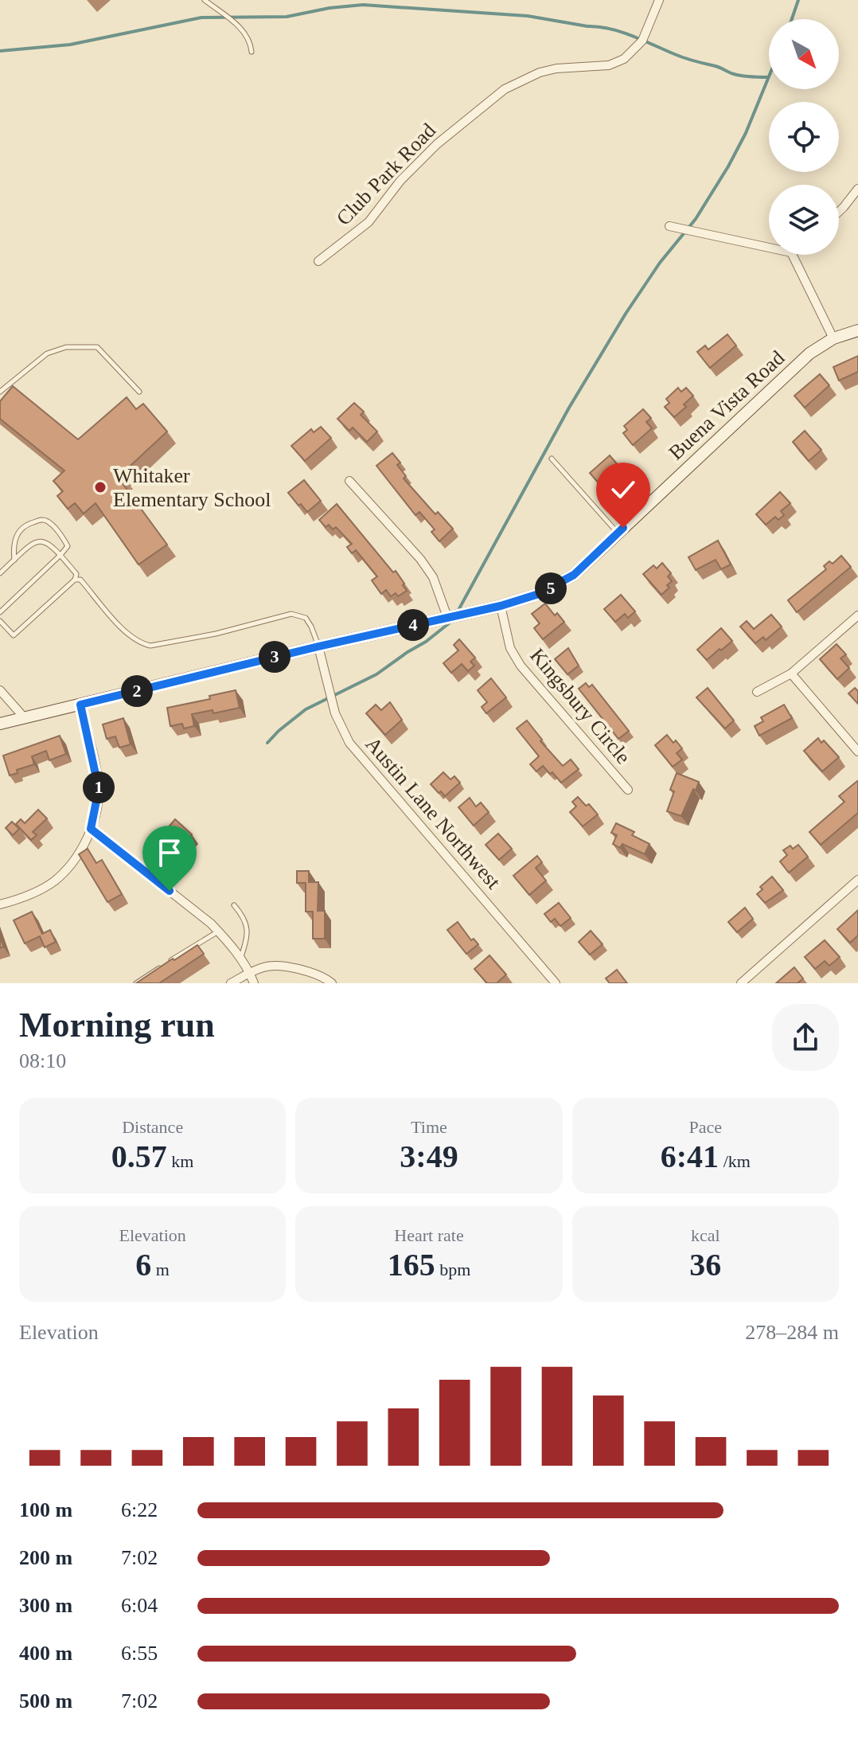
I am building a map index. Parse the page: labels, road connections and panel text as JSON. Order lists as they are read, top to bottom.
{
  "streets": {
    "street": [
      "Club Park Road",
      "Buena Vista Road",
      "Kingsbury Circle",
      "Austin Lane Northwest"
    ]
  },
  "crossings": [
    ["Buena Vista Road", "Kingsbury Circle"],
    ["Buena Vista Road", "Austin Lane Northwest"]
  ],
  "places": ["Whitaker Elementary School"],
  "north": "bottom right",
  "page": {
    "pins": [
      "5",
      "4",
      "3",
      "2",
      "1"
    ],
    "heading": ["Morning run", "08:10"],
    "stats": [
      ["Distance", "0.57 km"],
      ["Time", "3:49"],
      ["Pace", "6:41 /km"],
      ["Elevation", "6 m"],
      ["Heart rate", "165 bpm"],
      ["kcal", "36"]
    ],
    "chart": ["Elevation", "278–284 m"],
    "list": [
      {
        "name": "100 m",
        "note": "6:22"
      },
      {
        "name": "200 m",
        "note": "7:02"
      },
      {
        "name": "300 m",
        "note": "6:04"
      },
      {
        "name": "400 m",
        "note": "6:55"
      },
      {
        "name": "500 m",
        "note": "7:02"
      }
    ]
  }
}
